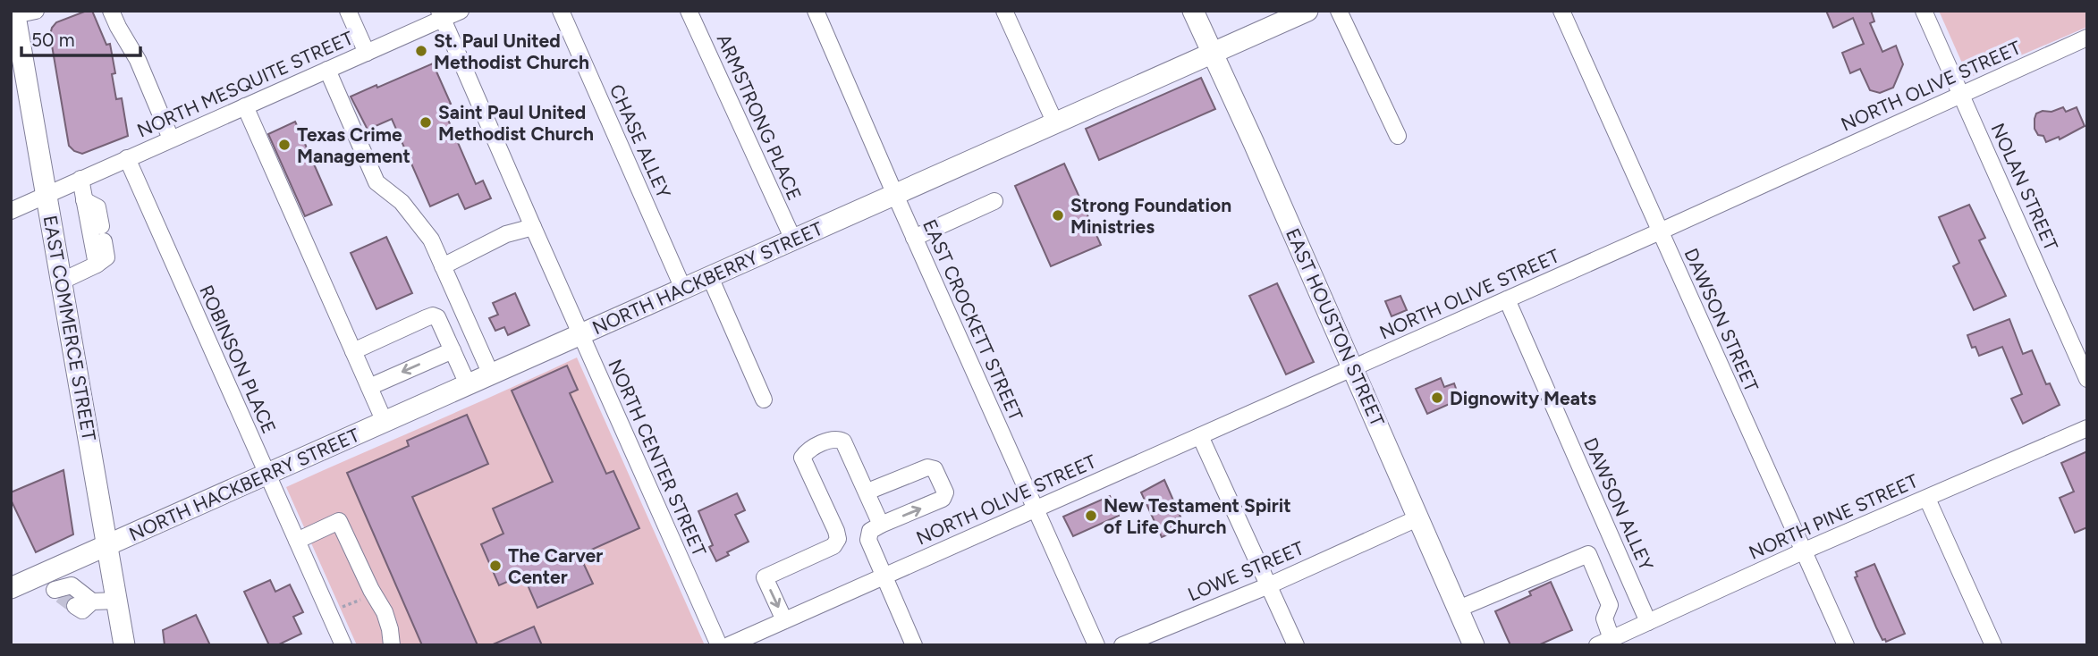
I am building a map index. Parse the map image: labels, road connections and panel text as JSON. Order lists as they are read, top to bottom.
{
  "streets": {
    "main road": ["NORTH HACKBERRY STREET", "EAST HOUSTON STREET", "EAST COMMERCE STREET"],
    "street": [
      "NORTH MESQUITE STREET",
      "NORTH OLIVE STREET",
      "ARMSTRONG PLACE",
      "CHASE ALLEY",
      "NOLAN STREET",
      "EAST CROCKETT STREET",
      "DAWSON STREET",
      "ROBINSON PLACE",
      "NORTH CENTER STREET",
      "DAWSON ALLEY",
      "NORTH PINE STREET",
      "LOWE STREET"
    ]
  },
  "crossings": [
    ["NORTH MESQUITE STREET", "EAST COMMERCE STREET"],
    ["NORTH MESQUITE STREET", "ROBINSON PLACE"],
    ["NORTH MESQUITE STREET", "NORTH CENTER STREET"],
    ["NORTH OLIVE STREET", "NOLAN STREET"],
    ["NORTH OLIVE STREET", "EAST CROCKETT STREET"],
    ["NORTH OLIVE STREET", "DAWSON STREET"],
    ["NORTH OLIVE STREET", "EAST HOUSTON STREET"],
    ["NORTH OLIVE STREET", "DAWSON ALLEY"],
    ["ARMSTRONG PLACE", "NORTH HACKBERRY STREET"],
    ["CHASE ALLEY", "NORTH HACKBERRY STREET"],
    ["NORTH HACKBERRY STREET", "EAST CROCKETT STREET"],
    ["NORTH HACKBERRY STREET", "EAST HOUSTON STREET"],
    ["NORTH HACKBERRY STREET", "EAST COMMERCE STREET"],
    ["NORTH HACKBERRY STREET", "ROBINSON PLACE"],
    ["NORTH HACKBERRY STREET", "NORTH CENTER STREET"],
    ["DAWSON STREET", "NORTH PINE STREET"],
    ["EAST HOUSTON STREET", "LOWE STREET"],
    ["DAWSON ALLEY", "NORTH PINE STREET"]
  ],
  "places": [
    "St. Paul United Methodist Church",
    "Saint Paul United Methodist Church",
    "Texas Crime Management",
    "Strong Foundation Ministries",
    "Dignowity Meats",
    "New Testament Spirit of Life Church",
    "The Carver Center"
  ],
  "scale_bar": "50 m"
}
